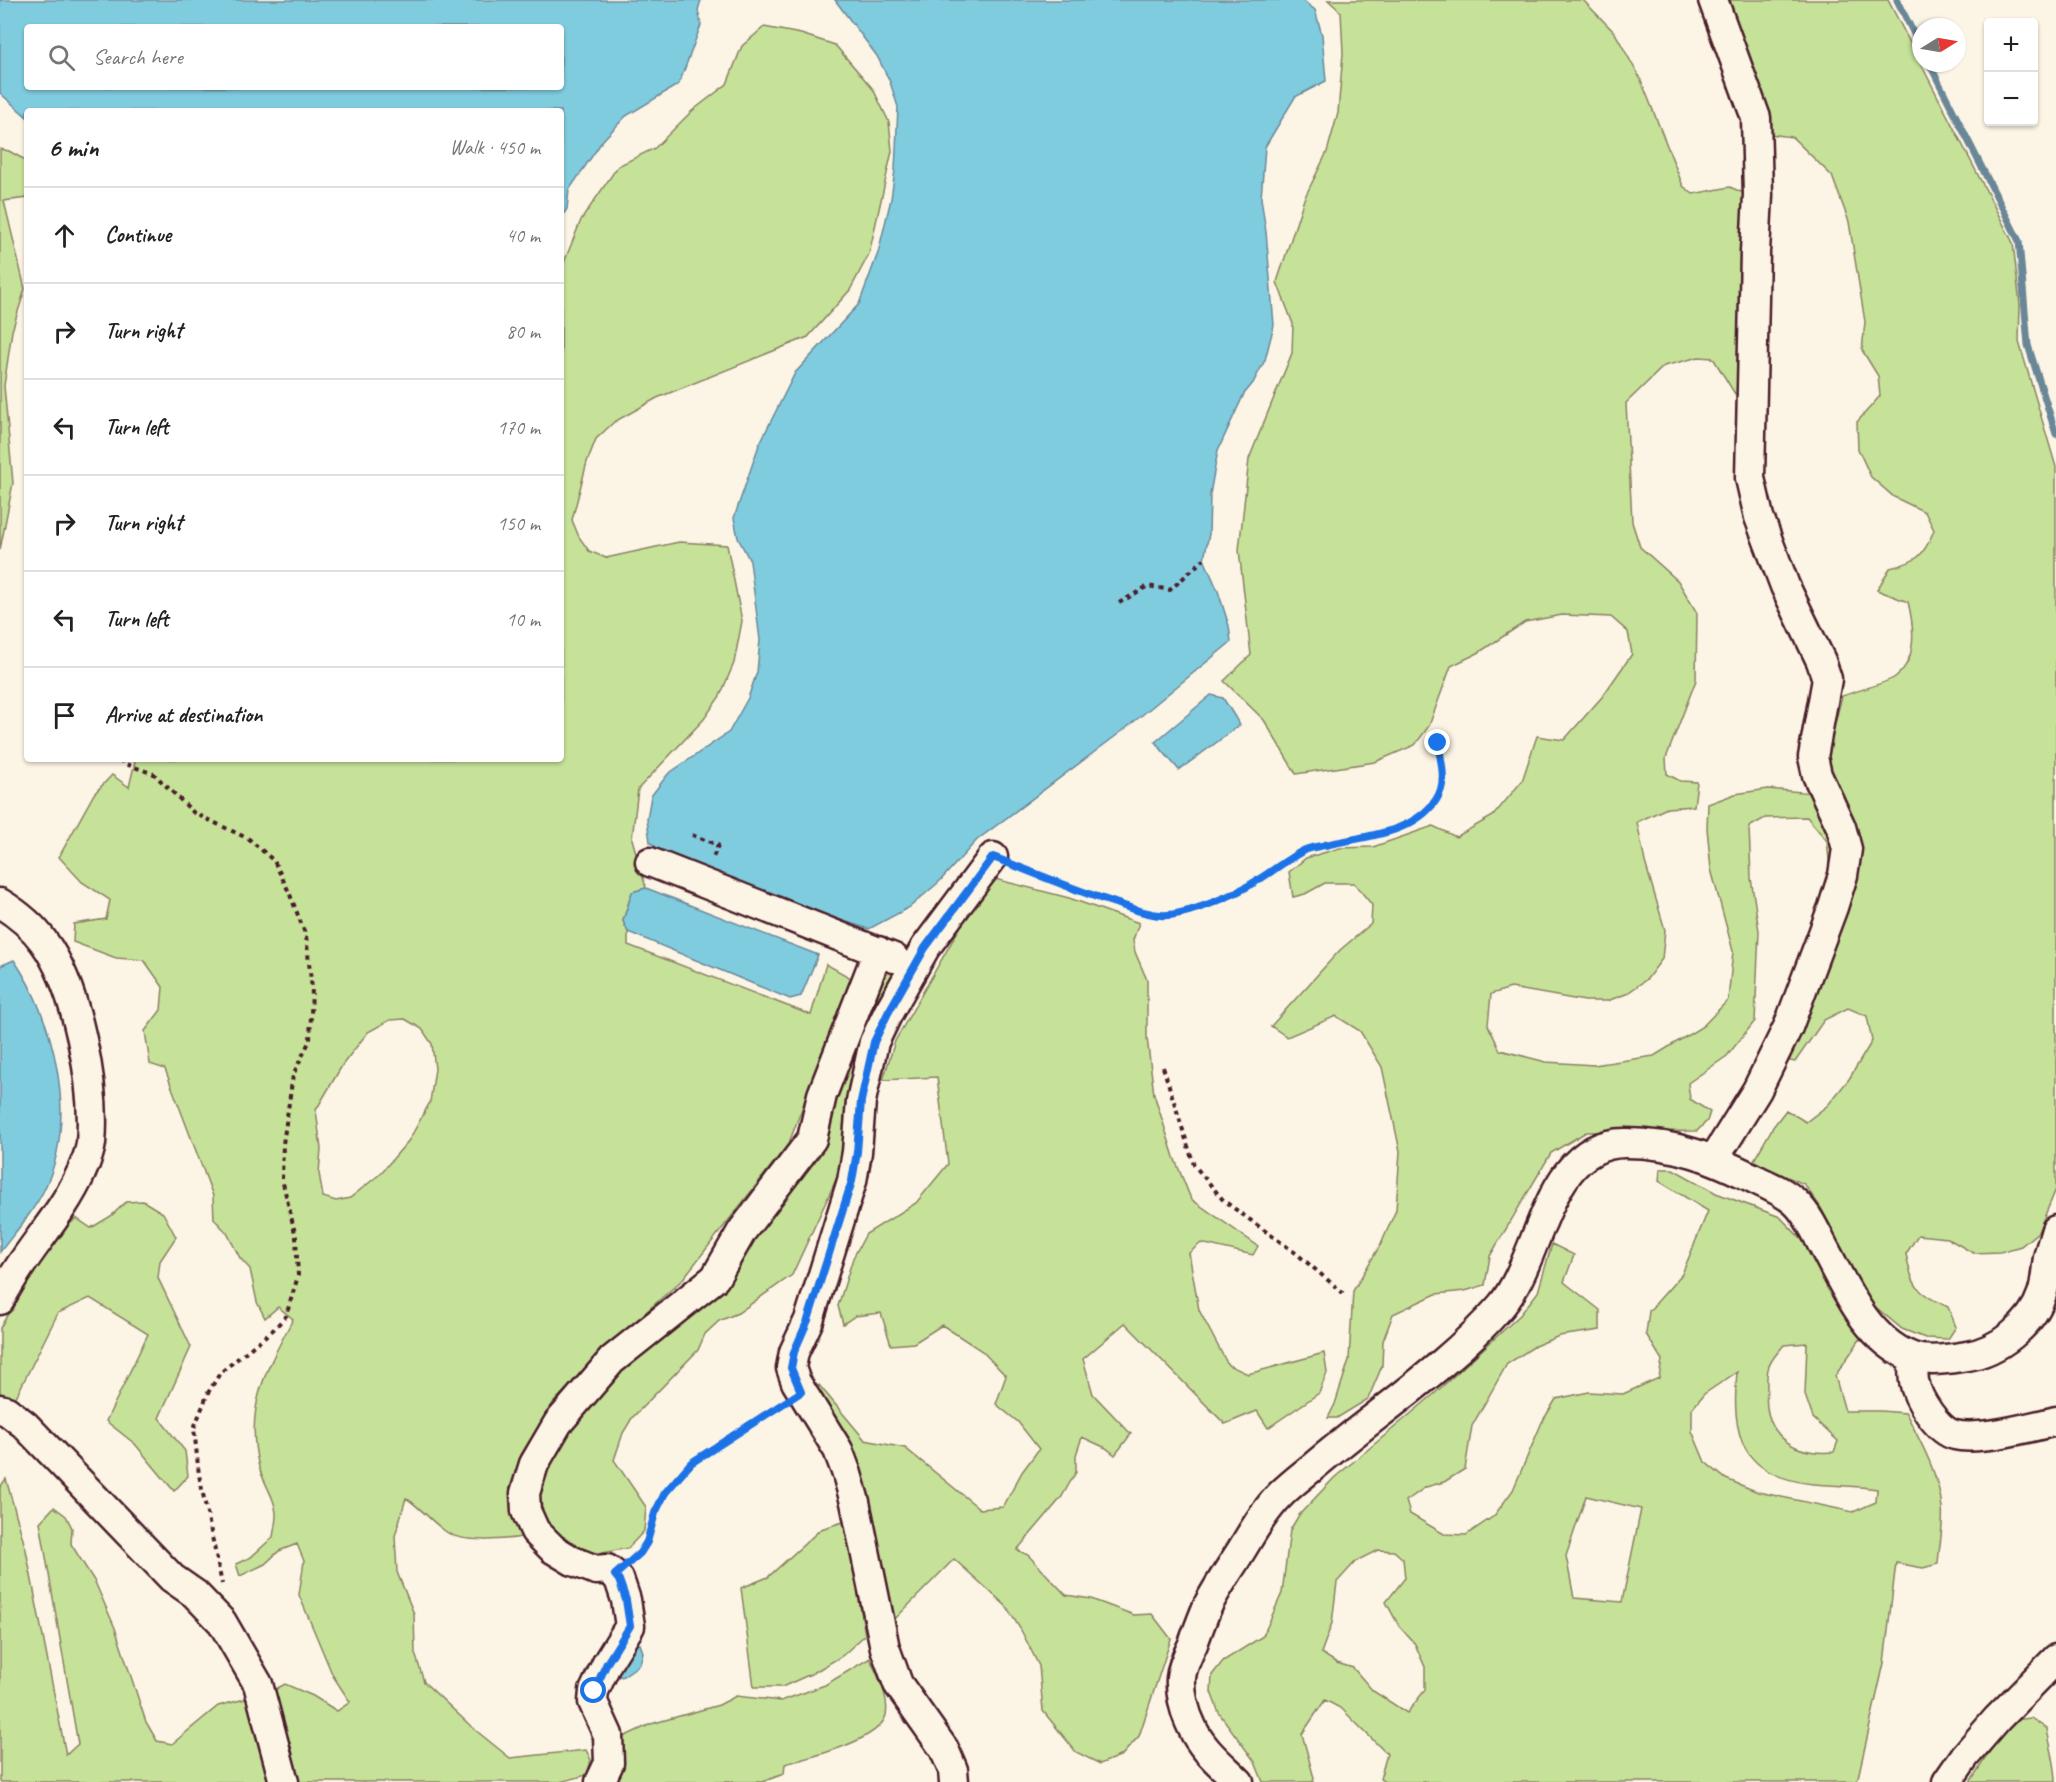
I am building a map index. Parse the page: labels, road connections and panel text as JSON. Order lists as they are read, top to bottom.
{
  "north": "right",
  "page": {
    "map_buttons": ["+", "−"],
    "search": "Search here",
    "heading": ["6 min", "Walk · 450 m"],
    "list": [
      ["Continue", "40 m"],
      ["Turn right", "80 m"],
      ["Turn left", "170 m"],
      ["Turn right", "150 m"],
      ["Turn left", "10 m"],
      "Arrive at destination"
    ]
  }
}
